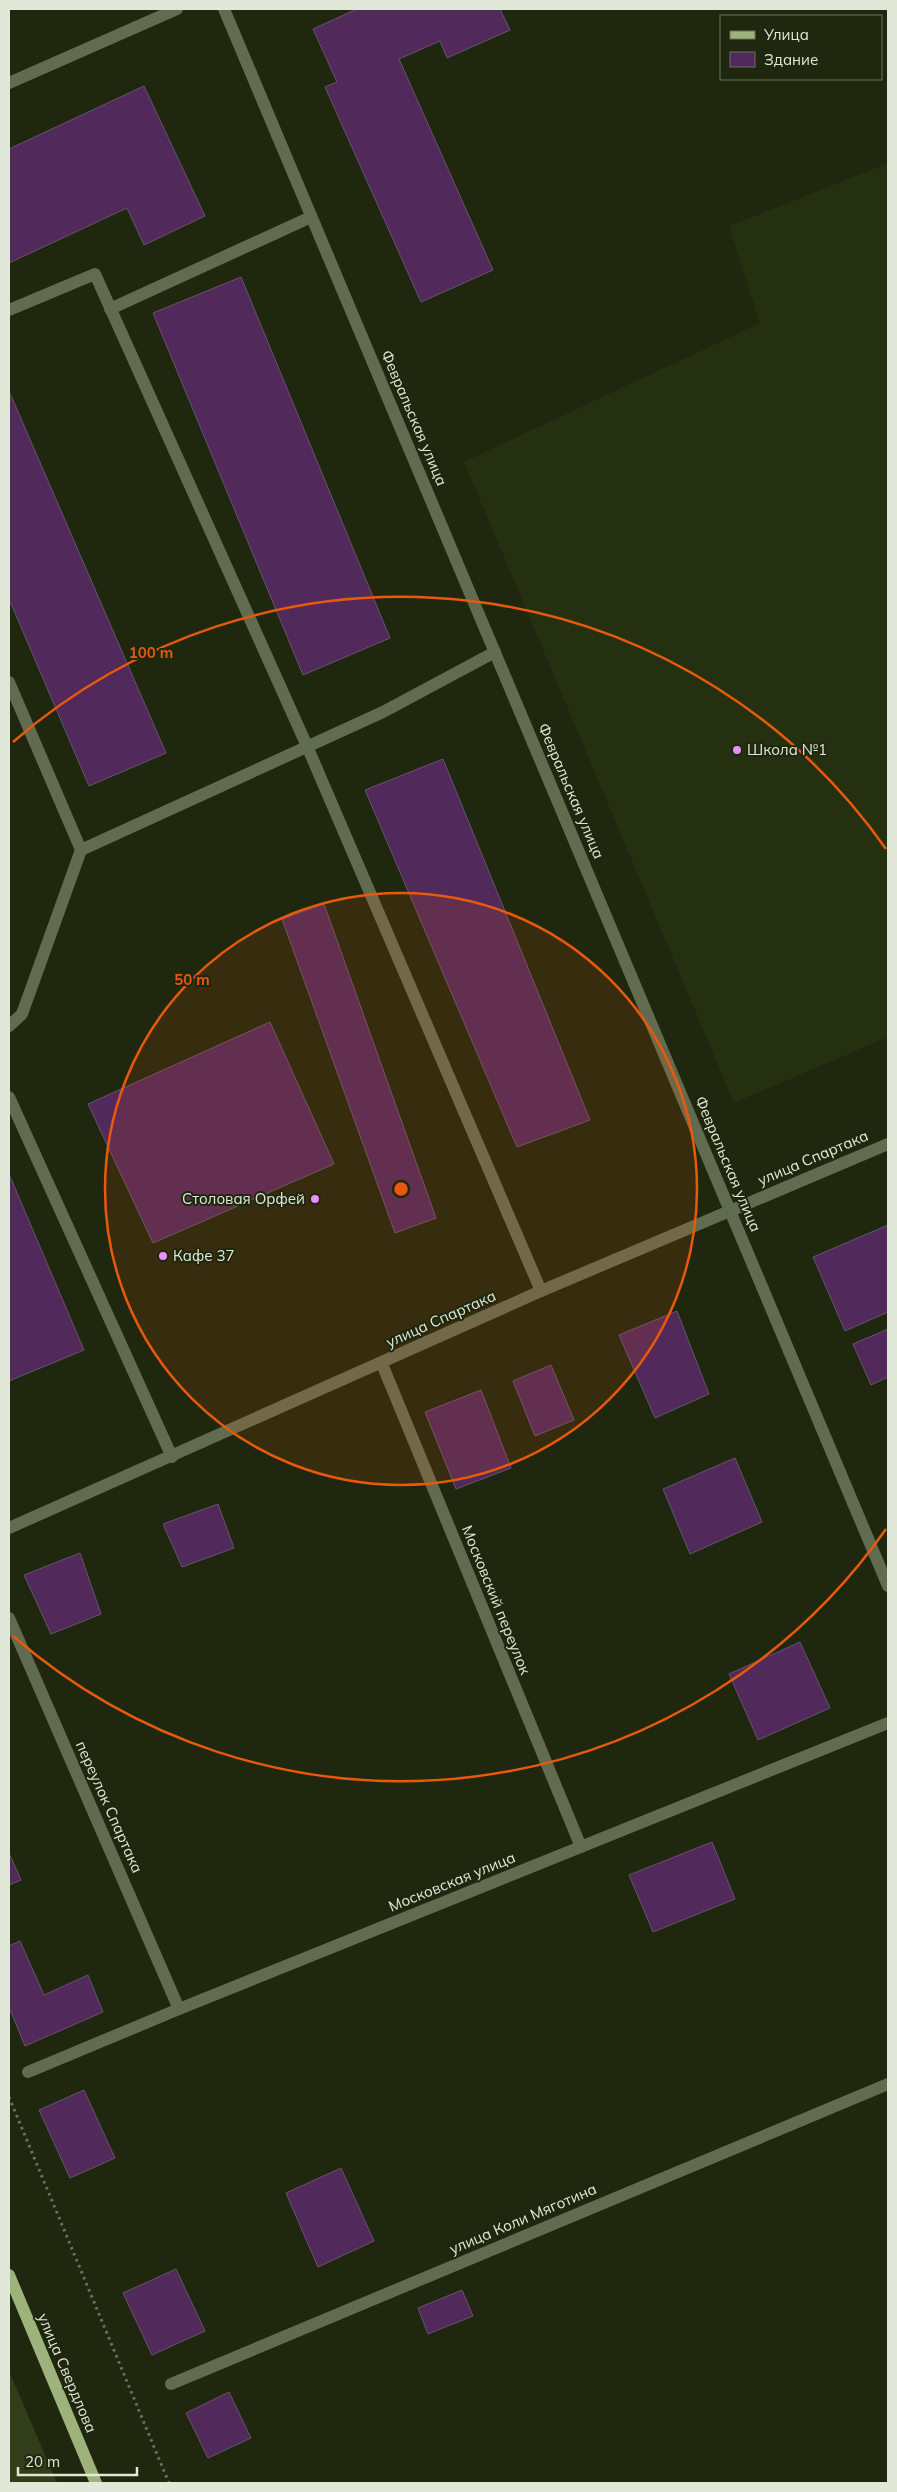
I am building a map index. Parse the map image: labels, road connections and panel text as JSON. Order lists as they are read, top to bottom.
{
  "streets": {
    "main road": ["улица Свердлова"],
    "street": [
      "Февральская улица",
      "улица Спартака",
      "Московский переулок",
      "переулок Спартака",
      "Московская улица",
      "улица Коли Мяготина"
    ]
  },
  "crossings": [
    ["Февральская улица", "улица Спартака"],
    ["улица Спартака", "Московский переулок"],
    ["Московский переулок", "Московская улица"],
    ["переулок Спартака", "Московская улица"]
  ],
  "places": ["Школа №1", "Столовая Орфей", "Кафе 37"],
  "legend": ["Улица", "Здание"],
  "scale_bar": "20 m",
  "rings": ["100 m", "50 m"]
}
